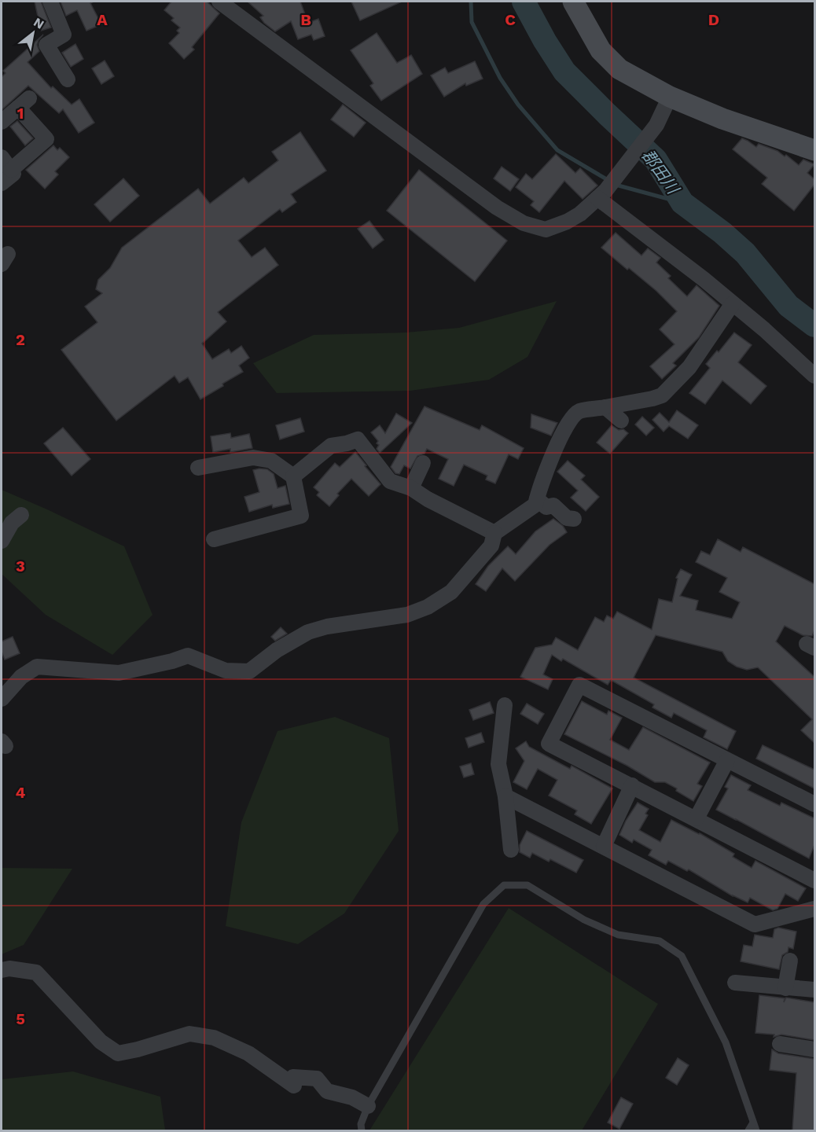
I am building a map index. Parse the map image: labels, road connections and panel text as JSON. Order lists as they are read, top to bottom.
{
  "water": ["郡田川"],
  "north": "top right",
  "grid": {
    "columns": [
      "A",
      "B",
      "C",
      "D"
    ],
    "rows": [
      "1",
      "2",
      "3",
      "4",
      "5"
    ]
  }
}
